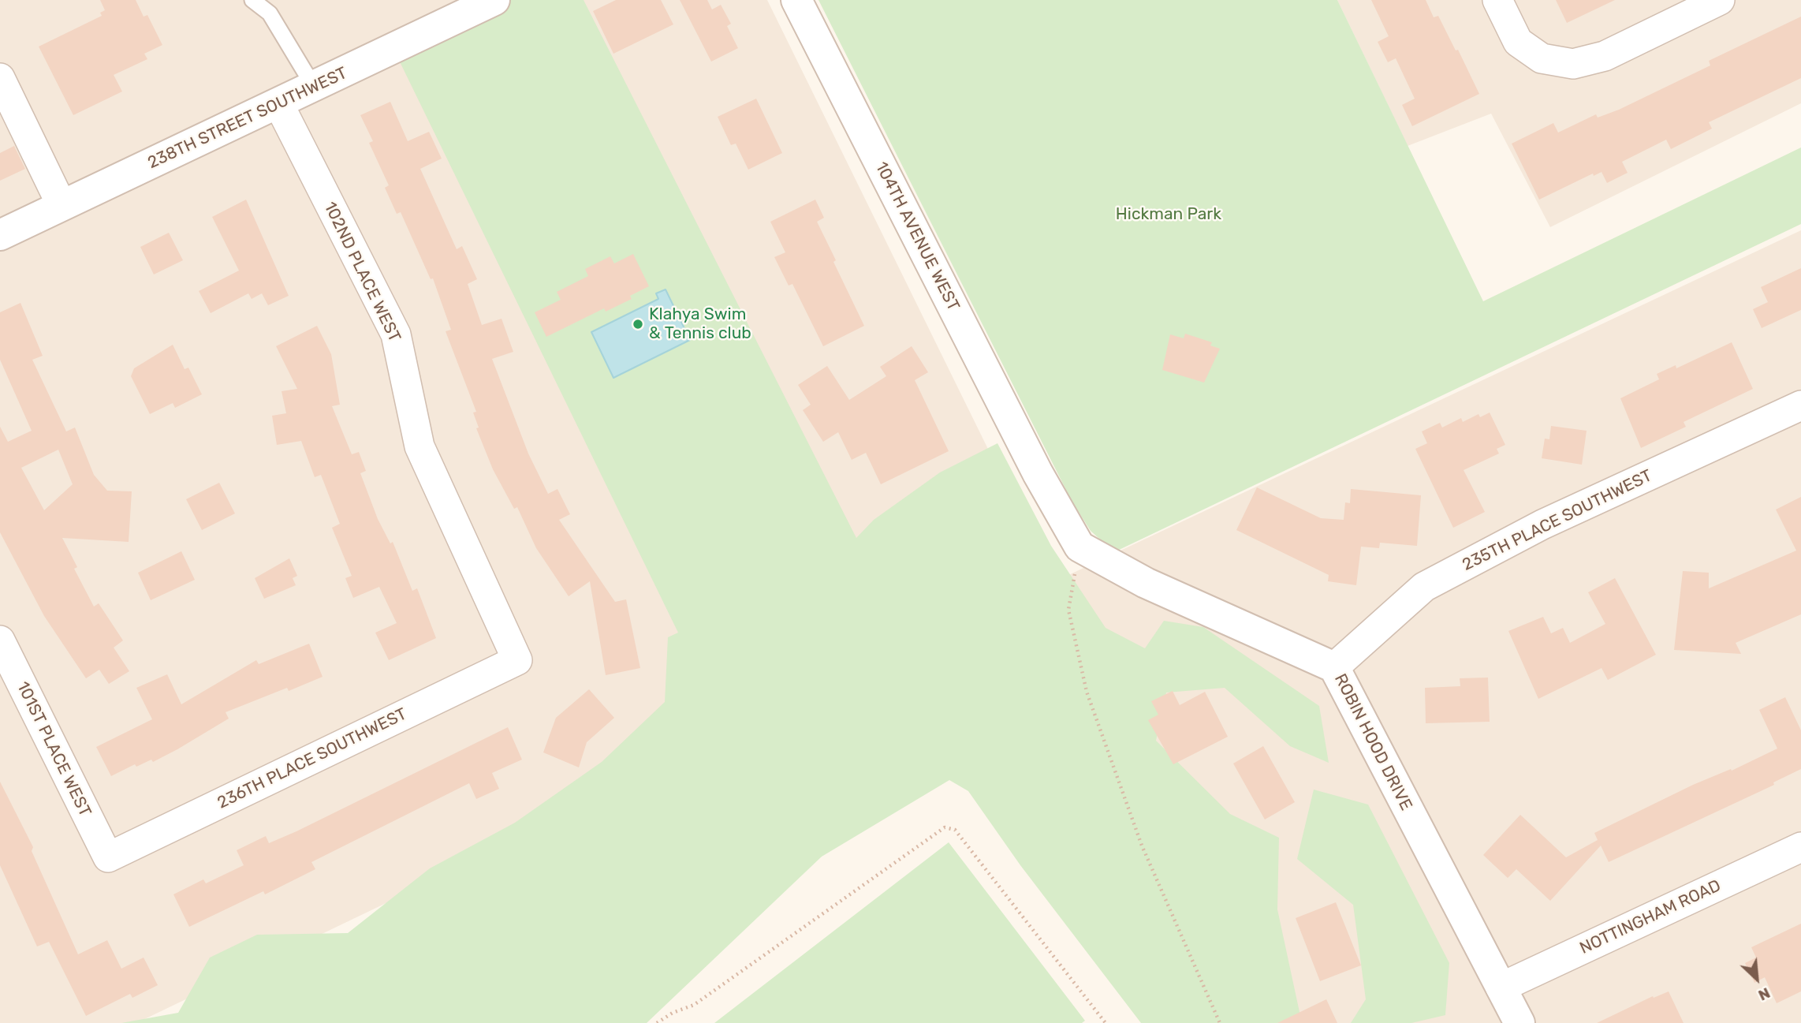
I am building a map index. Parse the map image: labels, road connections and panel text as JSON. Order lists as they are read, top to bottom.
{
  "streets": {
    "street": [
      "238TH STREET SOUTHWEST",
      "104TH AVENUE WEST",
      "102ND PLACE WEST",
      "235TH PLACE SOUTHWEST",
      "ROBIN HOOD DRIVE",
      "101ST PLACE WEST",
      "236TH PLACE SOUTHWEST",
      "NOTTINGHAM ROAD"
    ]
  },
  "crossings": [
    ["238TH STREET SOUTHWEST", "102ND PLACE WEST"],
    ["104TH AVENUE WEST", "ROBIN HOOD DRIVE"],
    ["102ND PLACE WEST", "236TH PLACE SOUTHWEST"],
    ["235TH PLACE SOUTHWEST", "ROBIN HOOD DRIVE"],
    ["ROBIN HOOD DRIVE", "NOTTINGHAM ROAD"],
    ["101ST PLACE WEST", "236TH PLACE SOUTHWEST"]
  ],
  "parks": ["Hickman Park"],
  "places": ["Klahya Swim & Tennis club"],
  "north": "bottom right"
}
